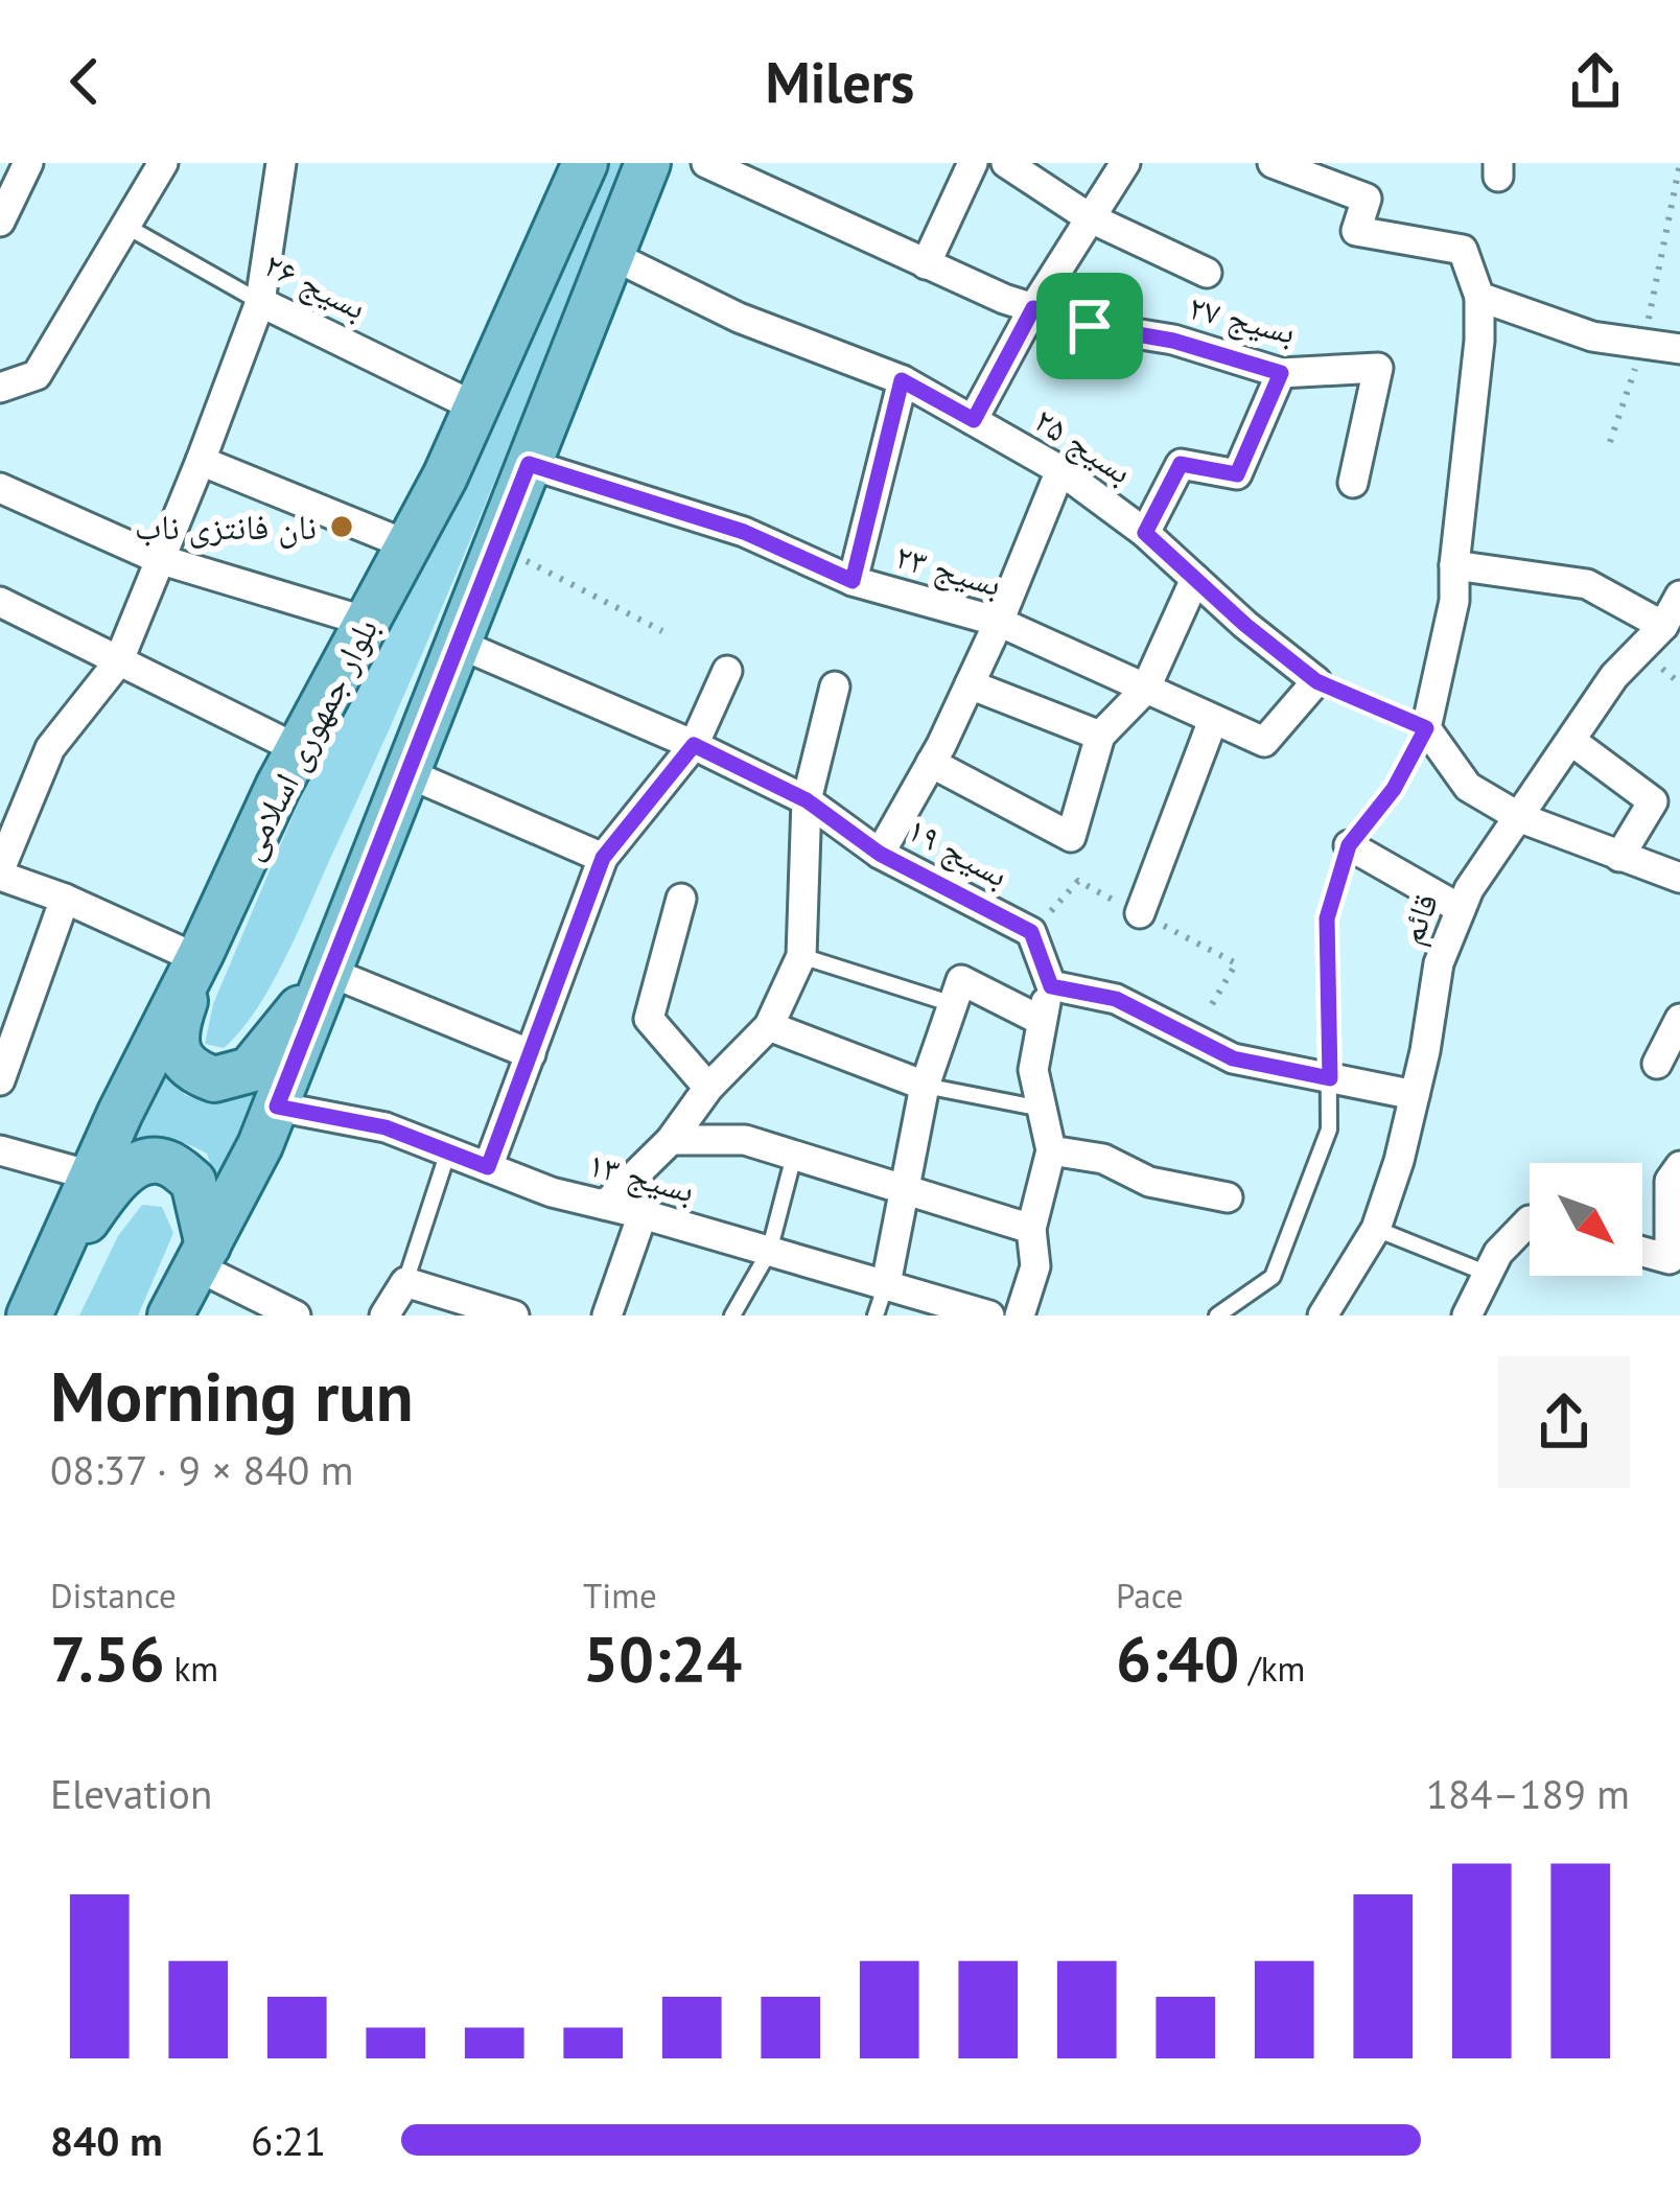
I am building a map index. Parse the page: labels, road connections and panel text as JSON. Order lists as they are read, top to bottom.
{
  "streets": {
    "main road": ["بلوار جمهوری اسلامی"],
    "street": [
      "بسیج ۲۶",
      "بسیج ۲۷",
      "بسیج ۲۵",
      "بسیج ۲۳",
      "بسیج ۱۹",
      "قائم",
      "بسیج ۱۳"
    ]
  },
  "crossings": [
    ["بسیج ۲۶", "بلوار جمهوری اسلامی"],
    ["بسیج ۲۵", "بسیج ۲۳"]
  ],
  "places": ["نان فانتزی ناب"],
  "north": "bottom right",
  "page": {
    "header": "Milers",
    "heading": ["Morning run", "08:37 · 9 × 840 m"],
    "stats": [
      ["Distance", "7.56 km"],
      ["Time", "50:24"],
      ["Pace", "6:40 /km"]
    ],
    "chart": ["Elevation", "184–189 m"],
    "list": [
      {
        "name": "840 m",
        "note": "6:21"
      }
    ]
  }
}
